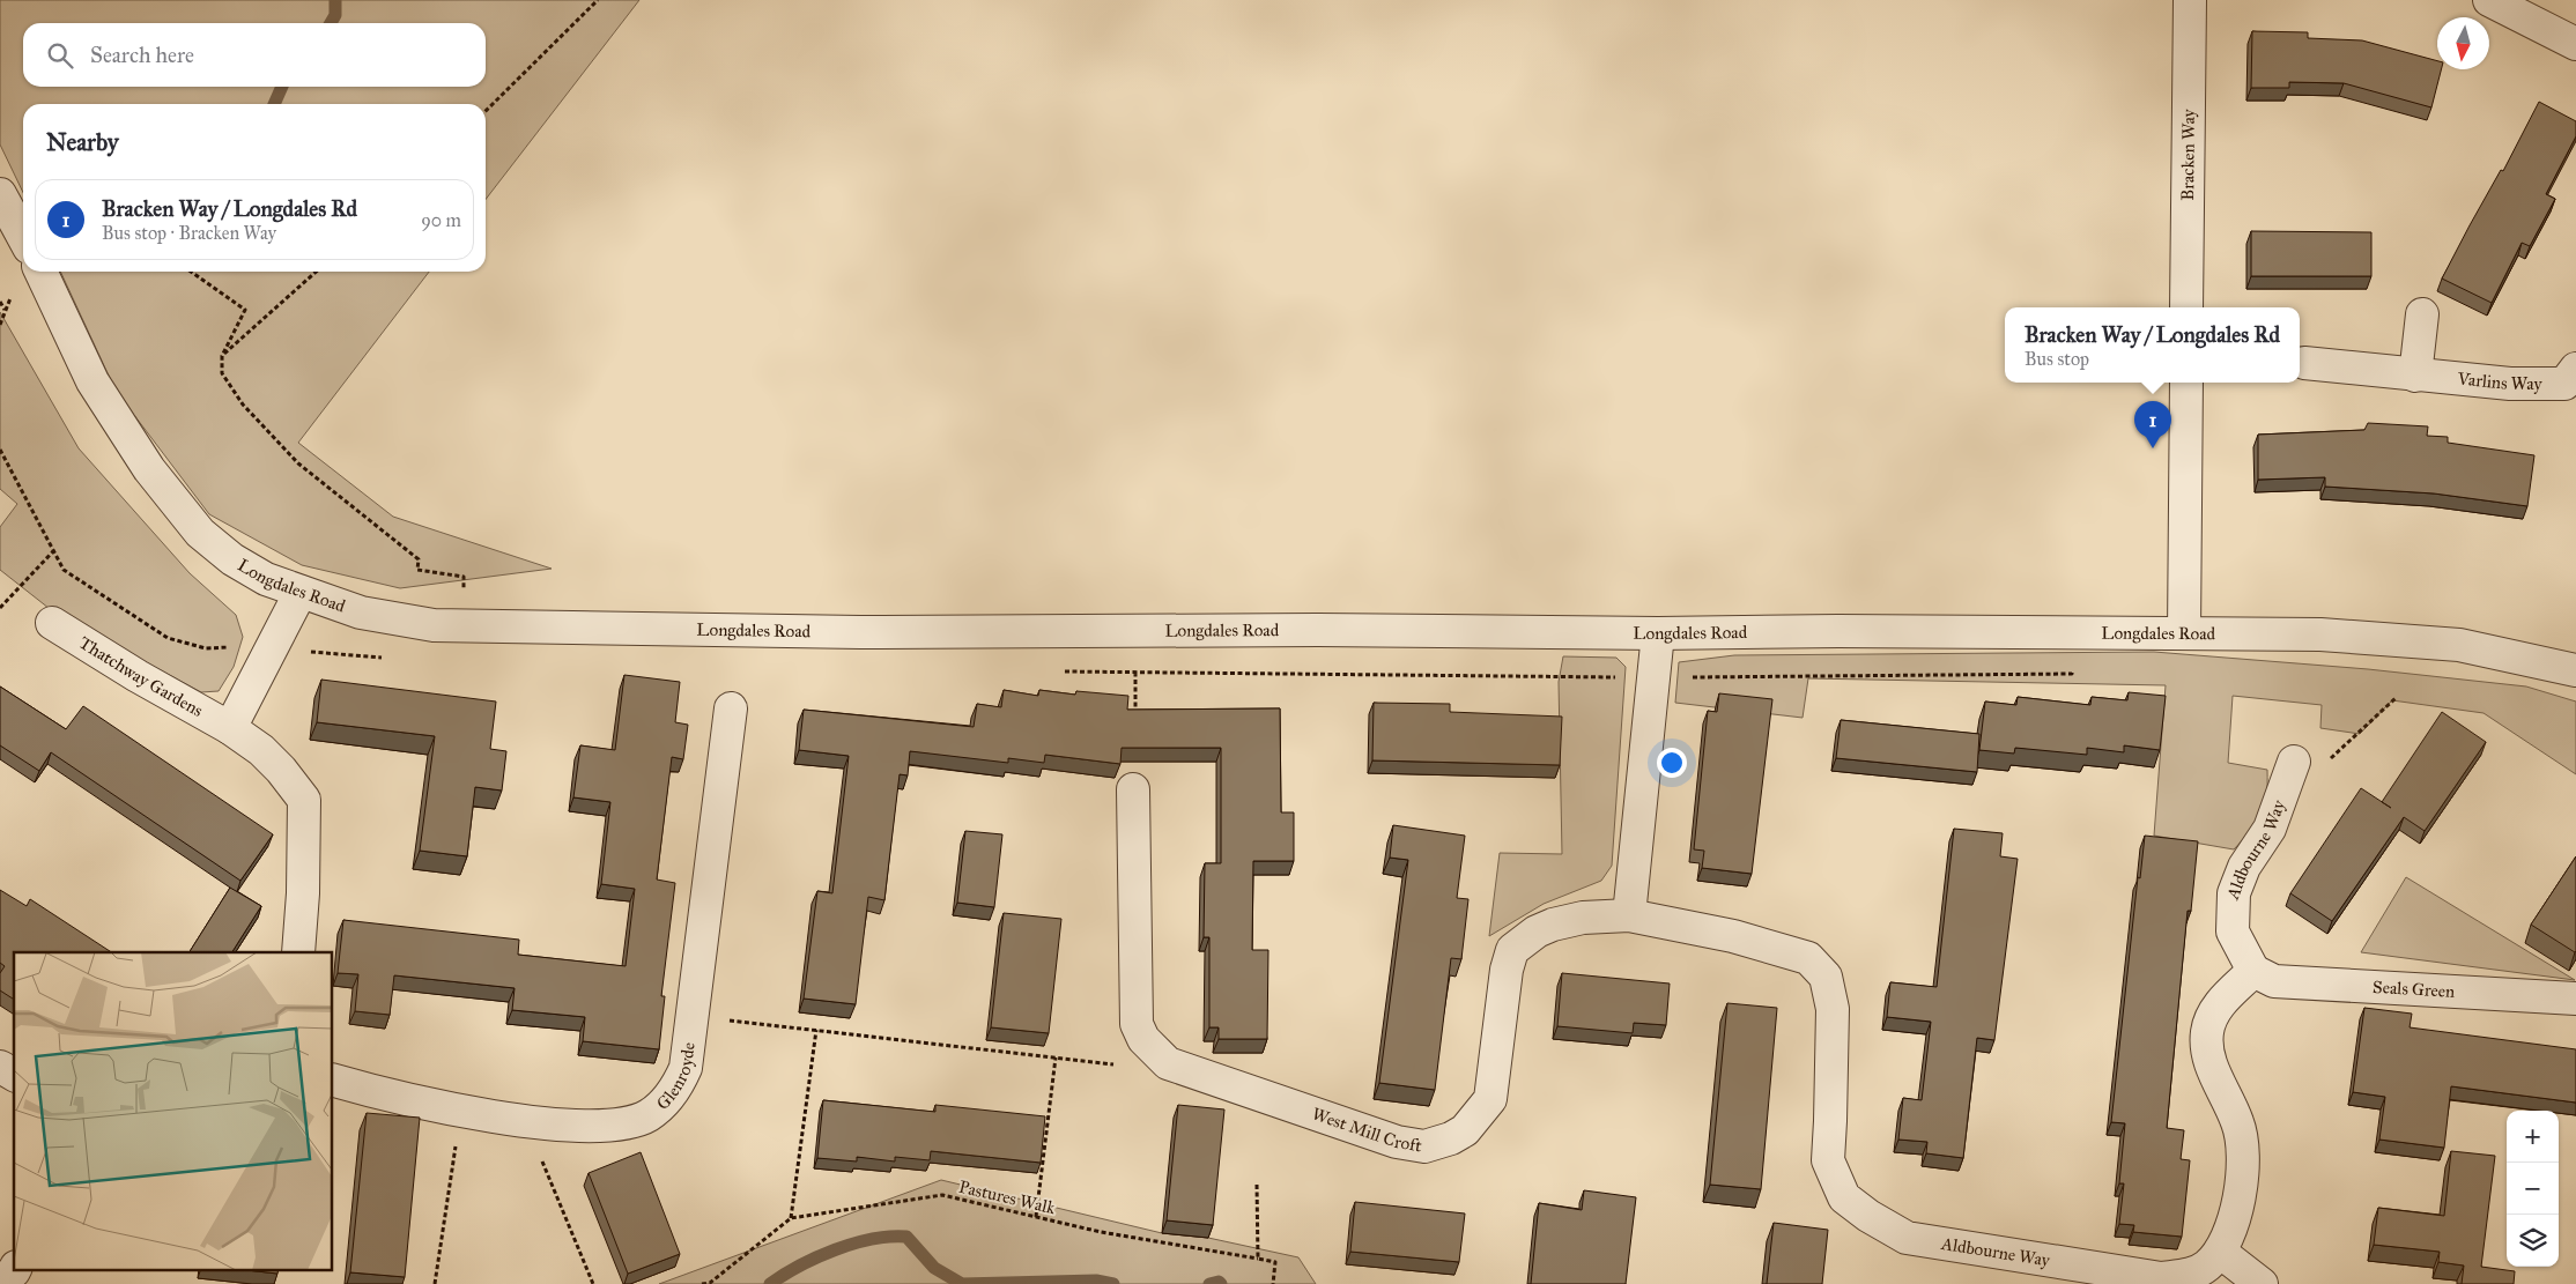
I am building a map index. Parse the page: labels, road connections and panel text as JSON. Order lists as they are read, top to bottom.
{
  "streets": {
    "street": [
      "Bracken Way",
      "Varlins Way",
      "Longdales Road",
      "Thatchway Gardens",
      "Aldbourne Way",
      "Seals Green",
      "Glenroyde",
      "West Mill Croft"
    ],
    "path": ["Pastures Walk"]
  },
  "crossings": [
    ["Aldbourne Way", "Seals Green"],
    ["Aldbourne Way", "West Mill Croft"]
  ],
  "north": "bottom",
  "page": {
    "search": "Search here",
    "heading": "Nearby",
    "list": [
      {
        "mark": "1",
        "name": "Bracken Way / Longdales Rd",
        "note": "Bus stop · Bracken Way",
        "value": "90 m"
      }
    ],
    "popup": ["Bracken Way / Longdales Rd", "Bus stop"],
    "pins": "1",
    "map_buttons": ["+", "−"]
  }
}
